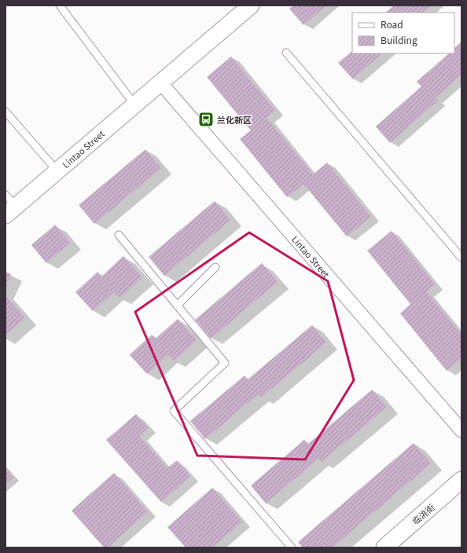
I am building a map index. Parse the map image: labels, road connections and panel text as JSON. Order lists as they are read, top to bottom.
{
  "streets": {
    "street": ["Lintao Street", "临洮街"]
  },
  "places": {
    "bus stop": ["兰化新区"]
  },
  "legend": ["Road", "Building"]
}
